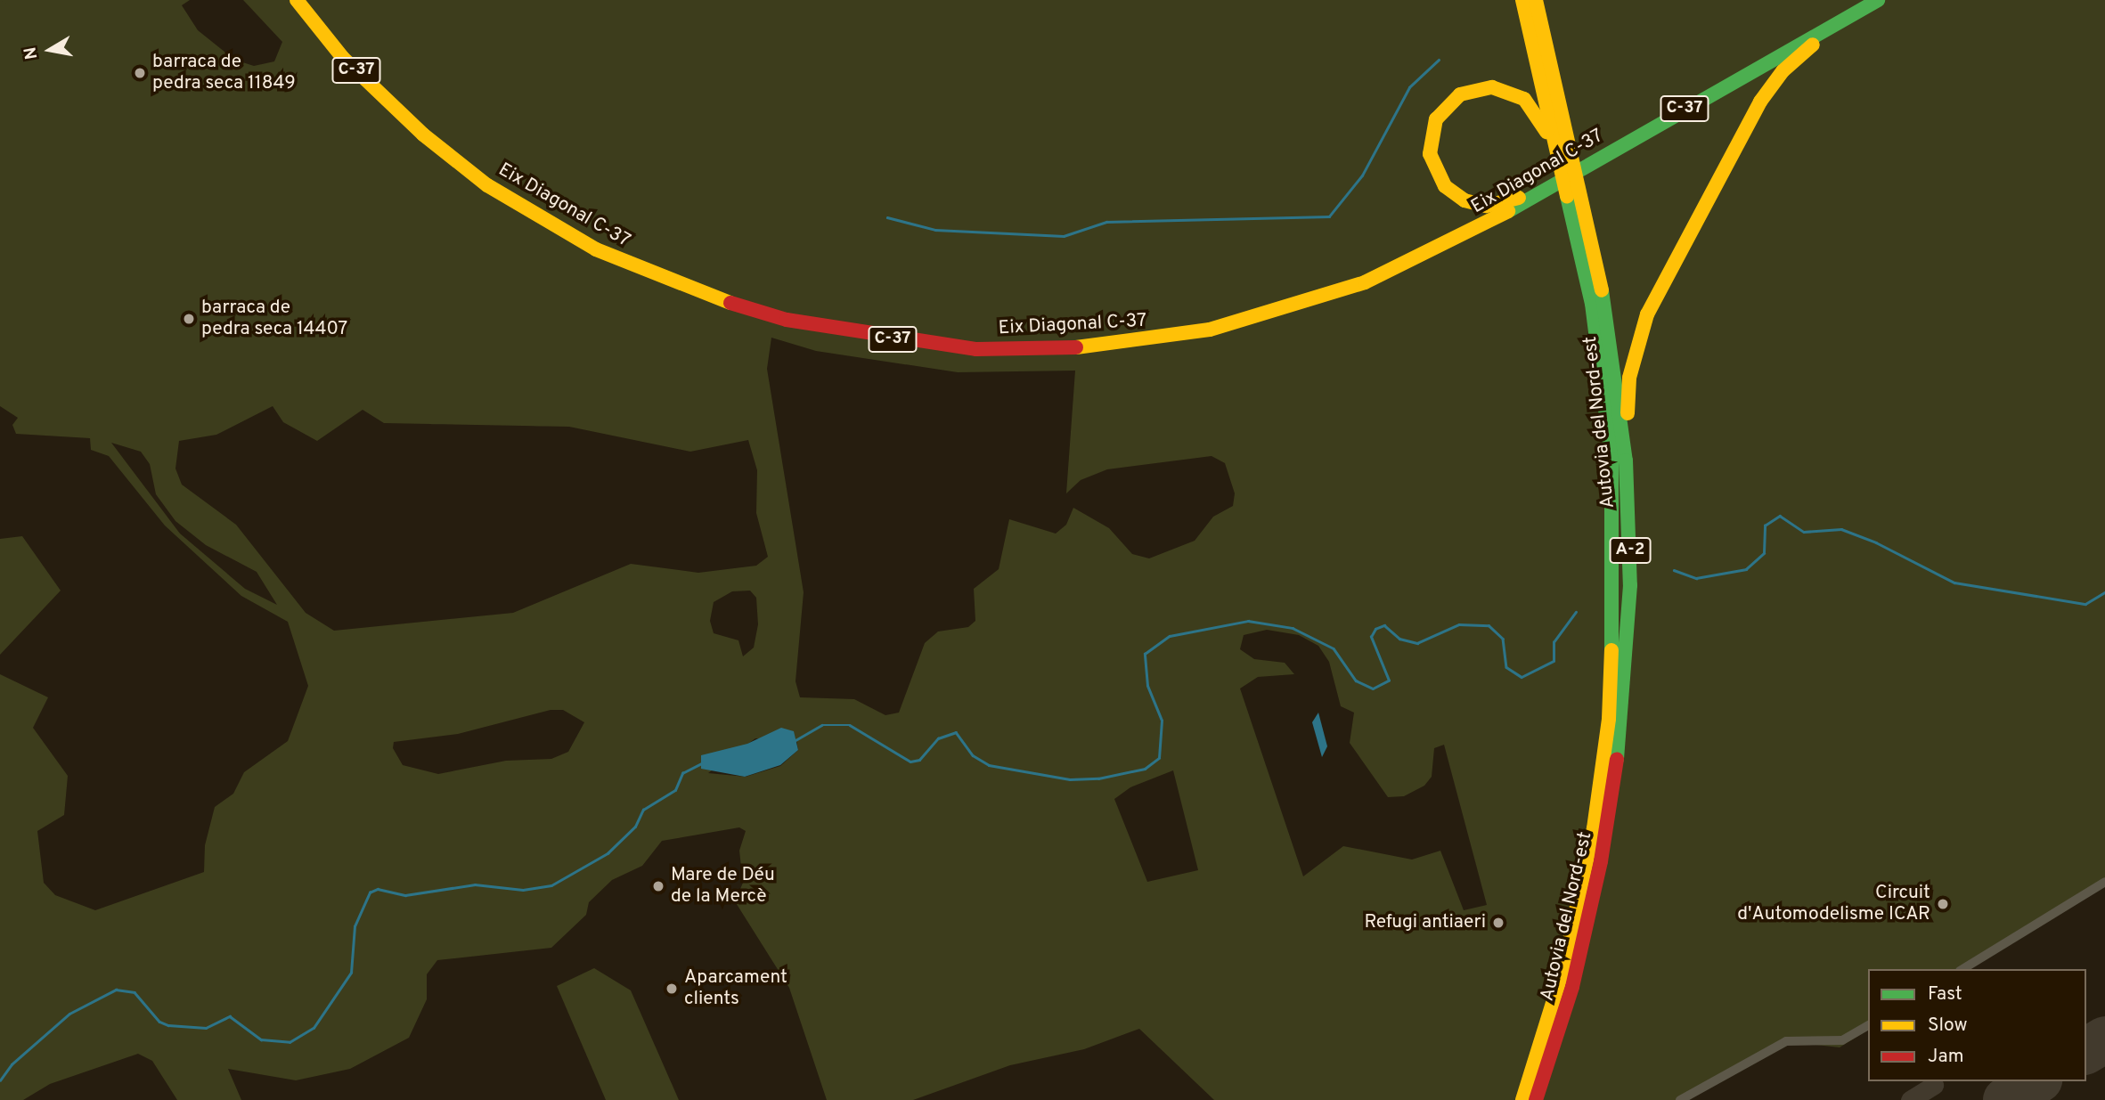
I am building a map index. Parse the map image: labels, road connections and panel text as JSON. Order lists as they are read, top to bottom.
{
  "streets": {
    "highway": [
      "C-37",
      "Eix Diagonal C-37",
      "Autovia del Nord-est",
      "A-2"
    ]
  },
  "places": [
    "barraca de pedra seca 11849",
    "barraca de pedra seca 14407",
    "Mare de Déu de la Mercè",
    "Circuit d'Automodelisme ICAR",
    "Refugi antiaeri",
    "Aparcament clients"
  ],
  "legend": ["Fast", "Slow", "Jam"],
  "north": "left"
}
